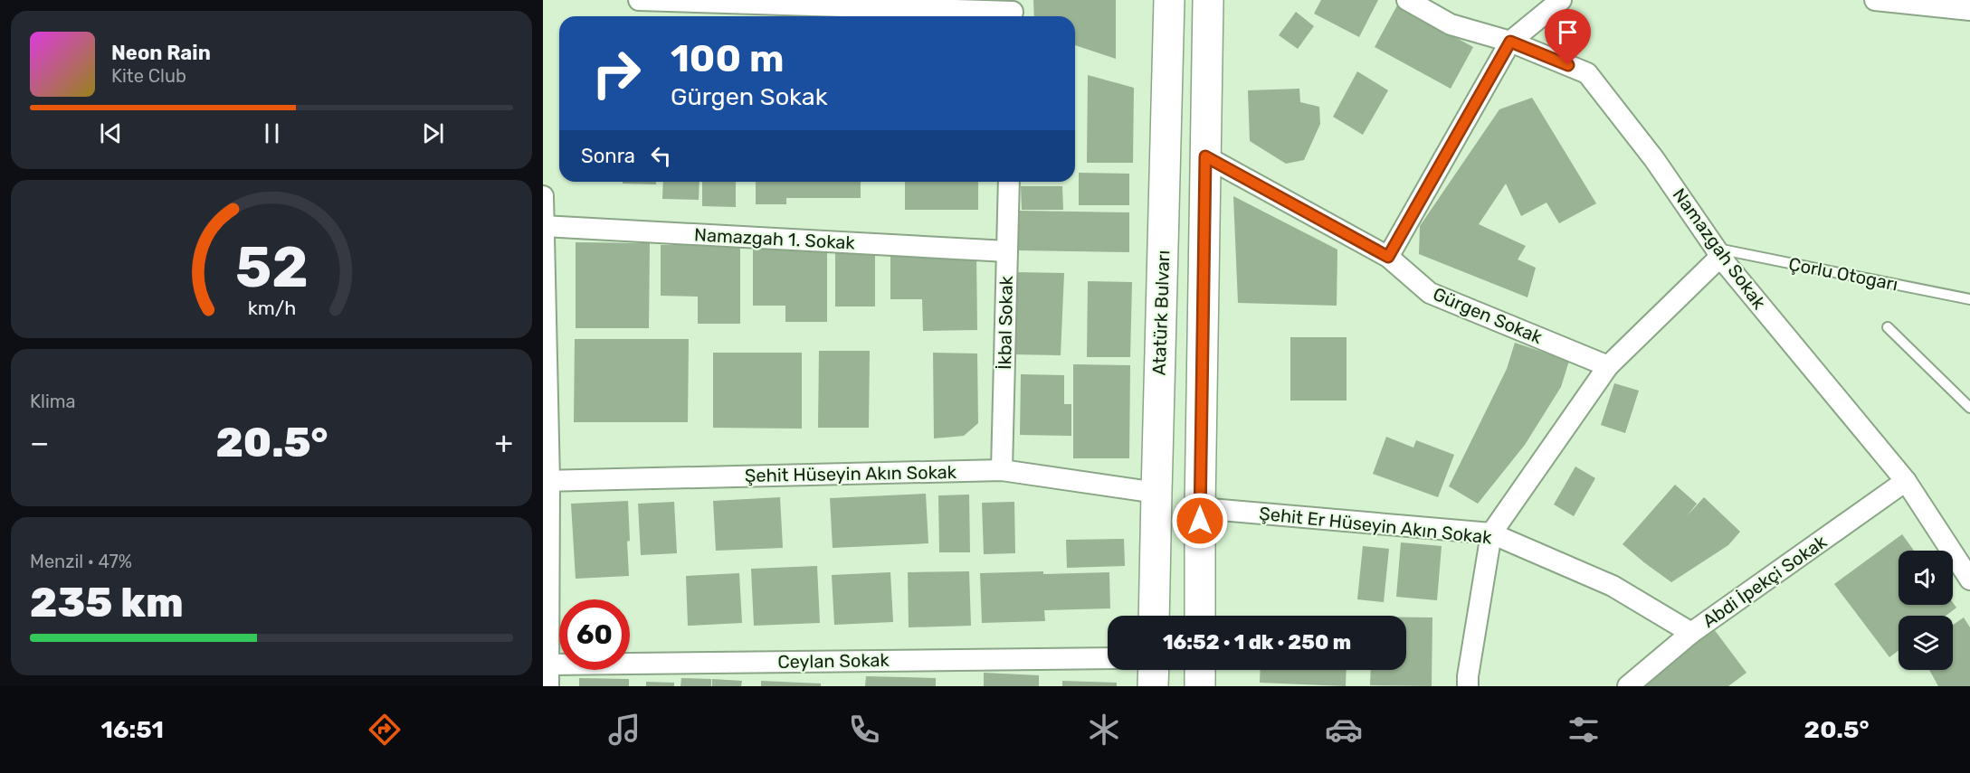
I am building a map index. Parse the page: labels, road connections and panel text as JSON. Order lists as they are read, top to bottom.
{
  "streets": {
    "main road": ["Atatürk Bulvarı"],
    "street": [
      "Namazgah 1. Sokak",
      "Namazgah Sokak",
      "Gürgen Sokak",
      "İkbal Sokak",
      "Şehit Hüseyin Akın Sokak",
      "Şehit Er Hüseyin Akın Sokak",
      "Abdi İpekçi Sokak",
      "Ceylan Sokak"
    ],
    "lane": ["Çorlu Otogarı"]
  },
  "crossings": [
    ["Namazgah 1. Sokak", "İkbal Sokak"],
    ["Namazgah Sokak", "Çorlu Otogarı"],
    ["Namazgah Sokak", "Abdi İpekçi Sokak"],
    ["Atatürk Bulvarı", "Şehit Hüseyin Akın Sokak"],
    ["İkbal Sokak", "Şehit Hüseyin Akın Sokak"],
    ["Şehit Er Hüseyin Akın Sokak", "Abdi İpekçi Sokak"]
  ],
  "page": {
    "turn": ["100 m", "Gürgen Sokak"],
    "song": ["Neon Rain", "Kite Club"],
    "then": "Sonra",
    "tile": [
      "Klima",
      ["Menzil · 47%", "235 km"]
    ],
    "heat": ["−", "20.5°", "+"],
    "limit": "60",
    "trip": "16:52 · 1 dk · 250 m",
    "tabs": ["16:51", "20.5°"],
    "gauge": ["52", "km/h"]
  }
}
